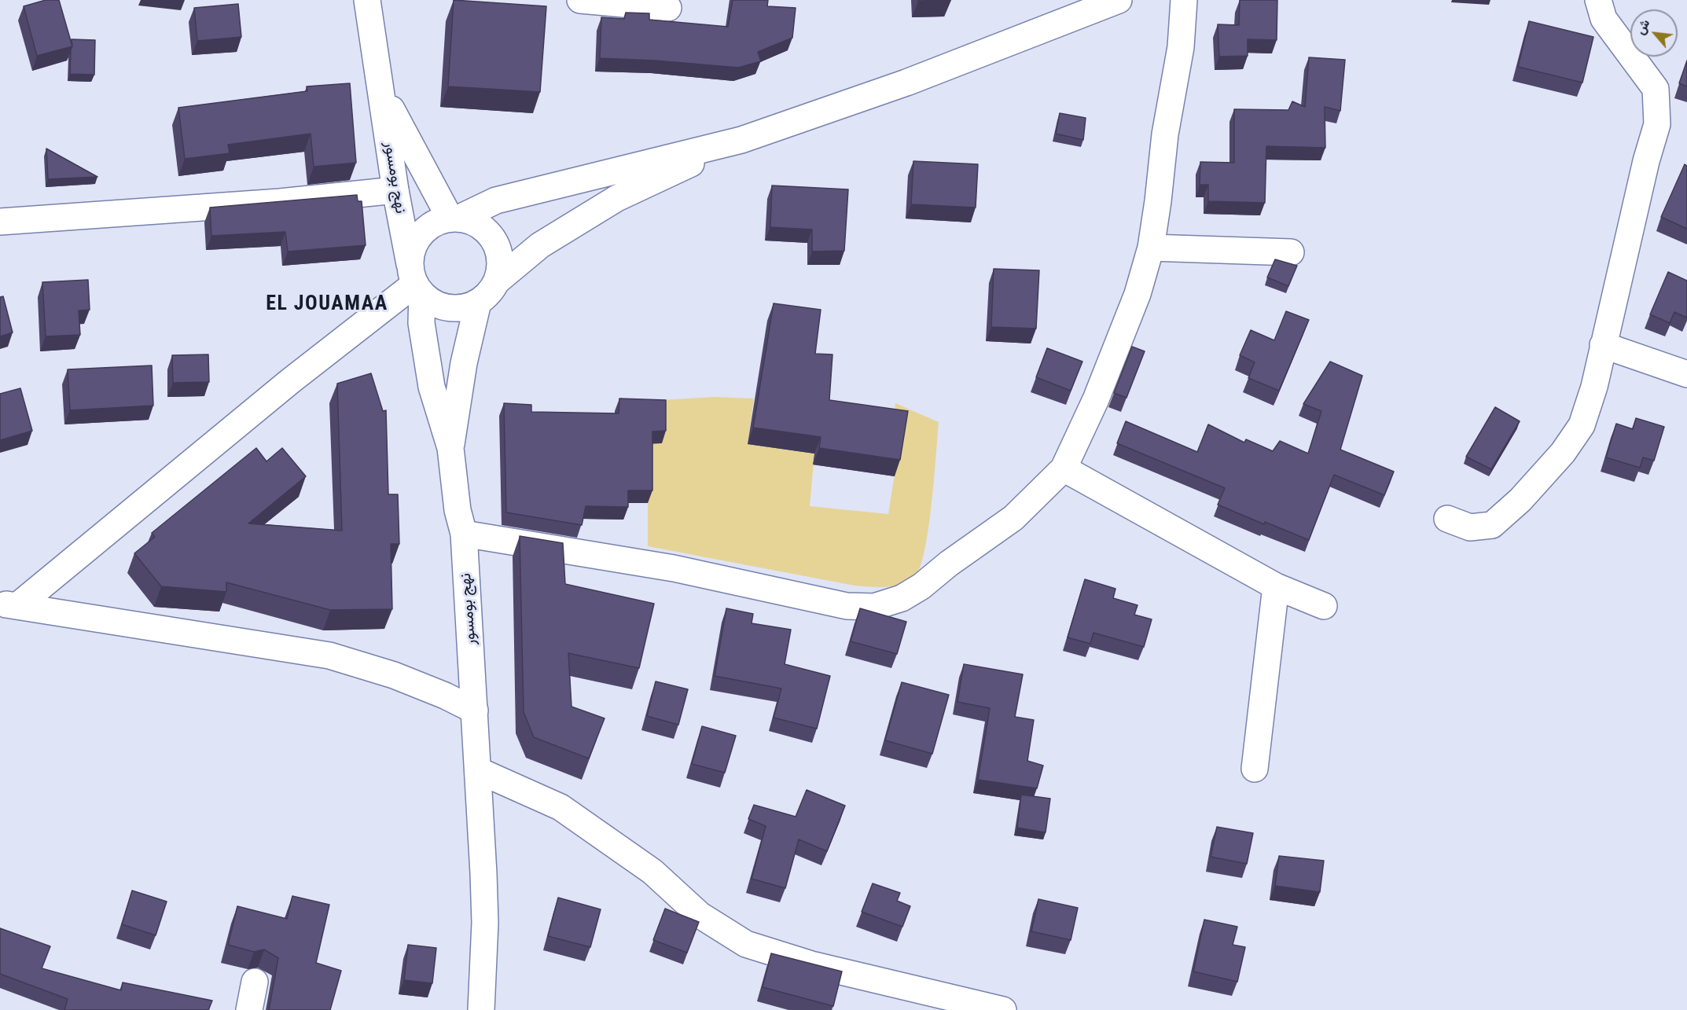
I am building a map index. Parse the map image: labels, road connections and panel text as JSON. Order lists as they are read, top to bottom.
{
  "streets": {
    "street": ["نهج بومسور"]
  },
  "districts": ["EL JOUAMAA"],
  "north": "top left"
}
